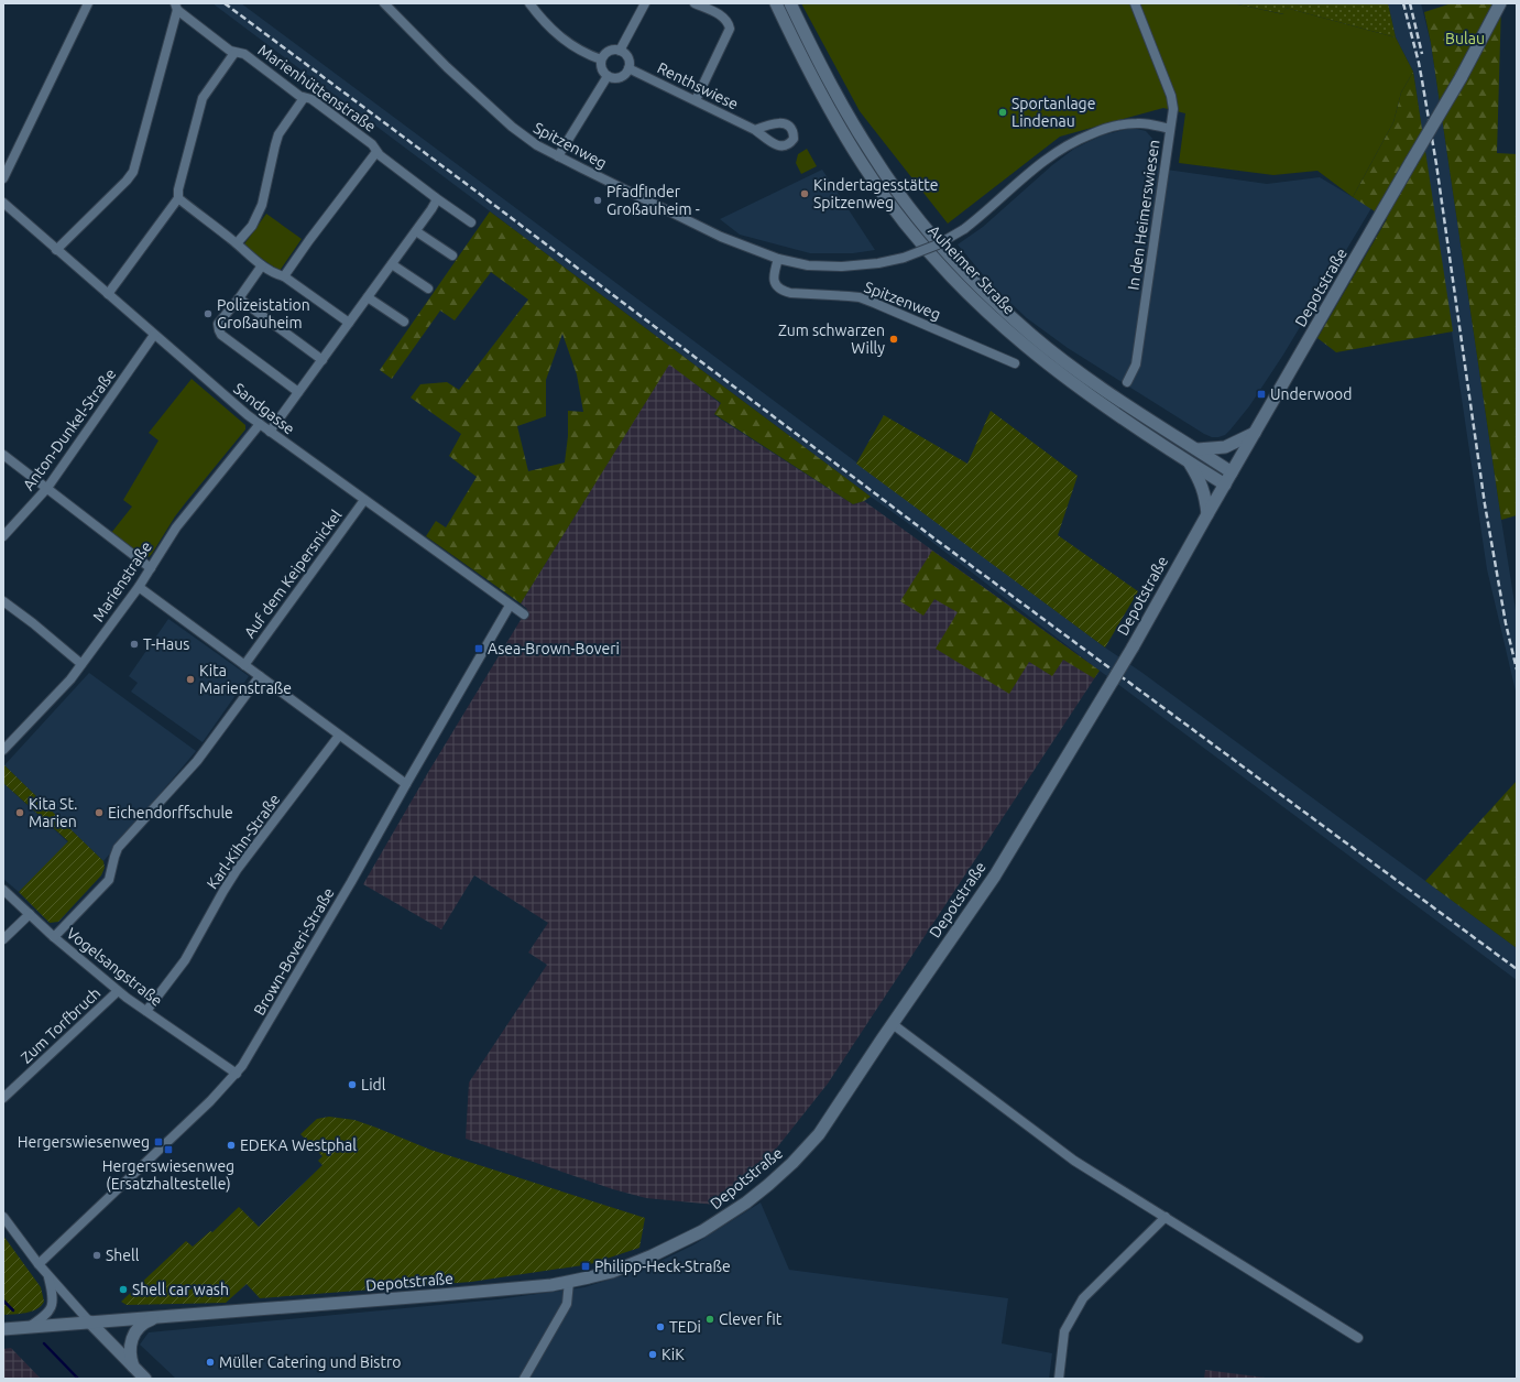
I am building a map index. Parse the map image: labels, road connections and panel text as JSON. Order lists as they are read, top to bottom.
{
  "streets": {
    "main road": ["Auheimer Straße", "Depotstraße"],
    "street": [
      "Renthswiese",
      "Marienhüttenstraße",
      "Spitzenweg",
      "In den Heimerswiesen",
      "Sandgasse",
      "Anton-Dunkel-Straße",
      "Auf dem Keipersnickel",
      "Marienstraße",
      "Karl-Kihn-Straße",
      "Brown-Boveri-Straße",
      "Vogelsangstraße",
      "Zum Torfbruch"
    ]
  },
  "crossings": [
    ["Spitzenweg", "In den Heimerswiesen"],
    ["Auheimer Straße", "Depotstraße"],
    ["Sandgasse", "Anton-Dunkel-Straße"],
    ["Sandgasse", "Auf dem Keipersnickel"],
    ["Sandgasse", "Marienstraße"],
    ["Sandgasse", "Brown-Boveri-Straße"],
    ["Karl-Kihn-Straße", "Vogelsangstraße"],
    ["Brown-Boveri-Straße", "Vogelsangstraße"],
    ["Vogelsangstraße", "Zum Torfbruch"]
  ],
  "parks": ["Bulau"],
  "places": {
    "other": [
      "Sportanlage Lindenau",
      "Kindertagesstätte Spitzenweg",
      "Pfadfinder Großauheim -",
      "Polizeistation Großauheim",
      "Zum schwarzen Willy",
      "T-Haus",
      "Kita Marienstraße",
      "Kita St. Marien",
      "Eichendorffschule",
      "Lidl",
      "EDEKA Westphal",
      "Shell",
      "Shell car wash",
      "Clever fit",
      "TEDi",
      "KiK",
      "Müller Catering und Bistro"
    ],
    "transit": [
      "Underwood",
      "Asea-Brown-Boveri",
      "Hergerswiesenweg",
      "Hergerswiesenweg (Ersatzhaltestelle)",
      "Philipp-Heck-Straße"
    ]
  }
}
